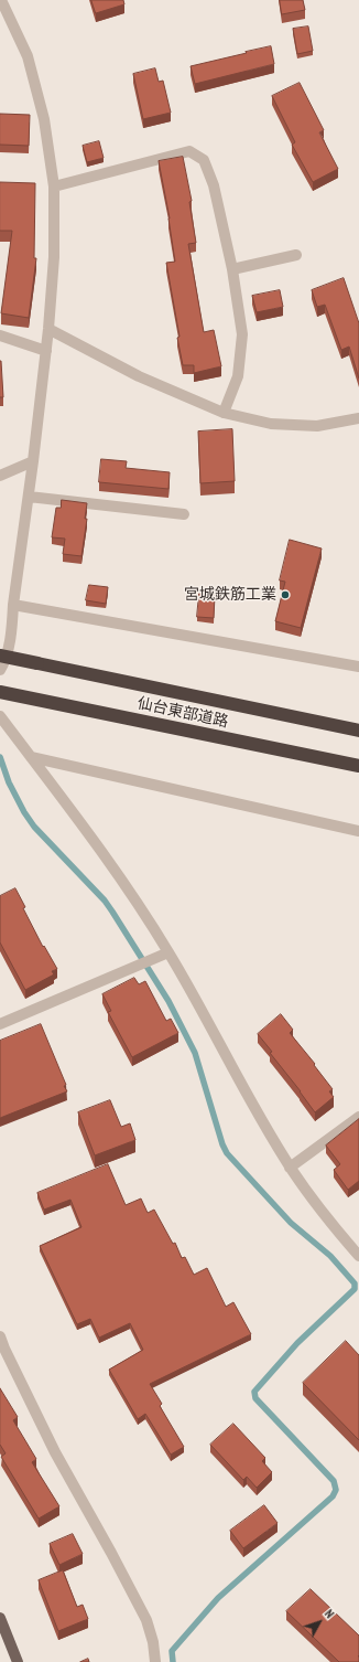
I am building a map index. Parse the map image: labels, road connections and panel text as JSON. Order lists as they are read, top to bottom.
{
  "streets": {
    "highway": ["仙台東部道路"]
  },
  "places": ["宮城鉄筋工業"],
  "north": "top right"
}
